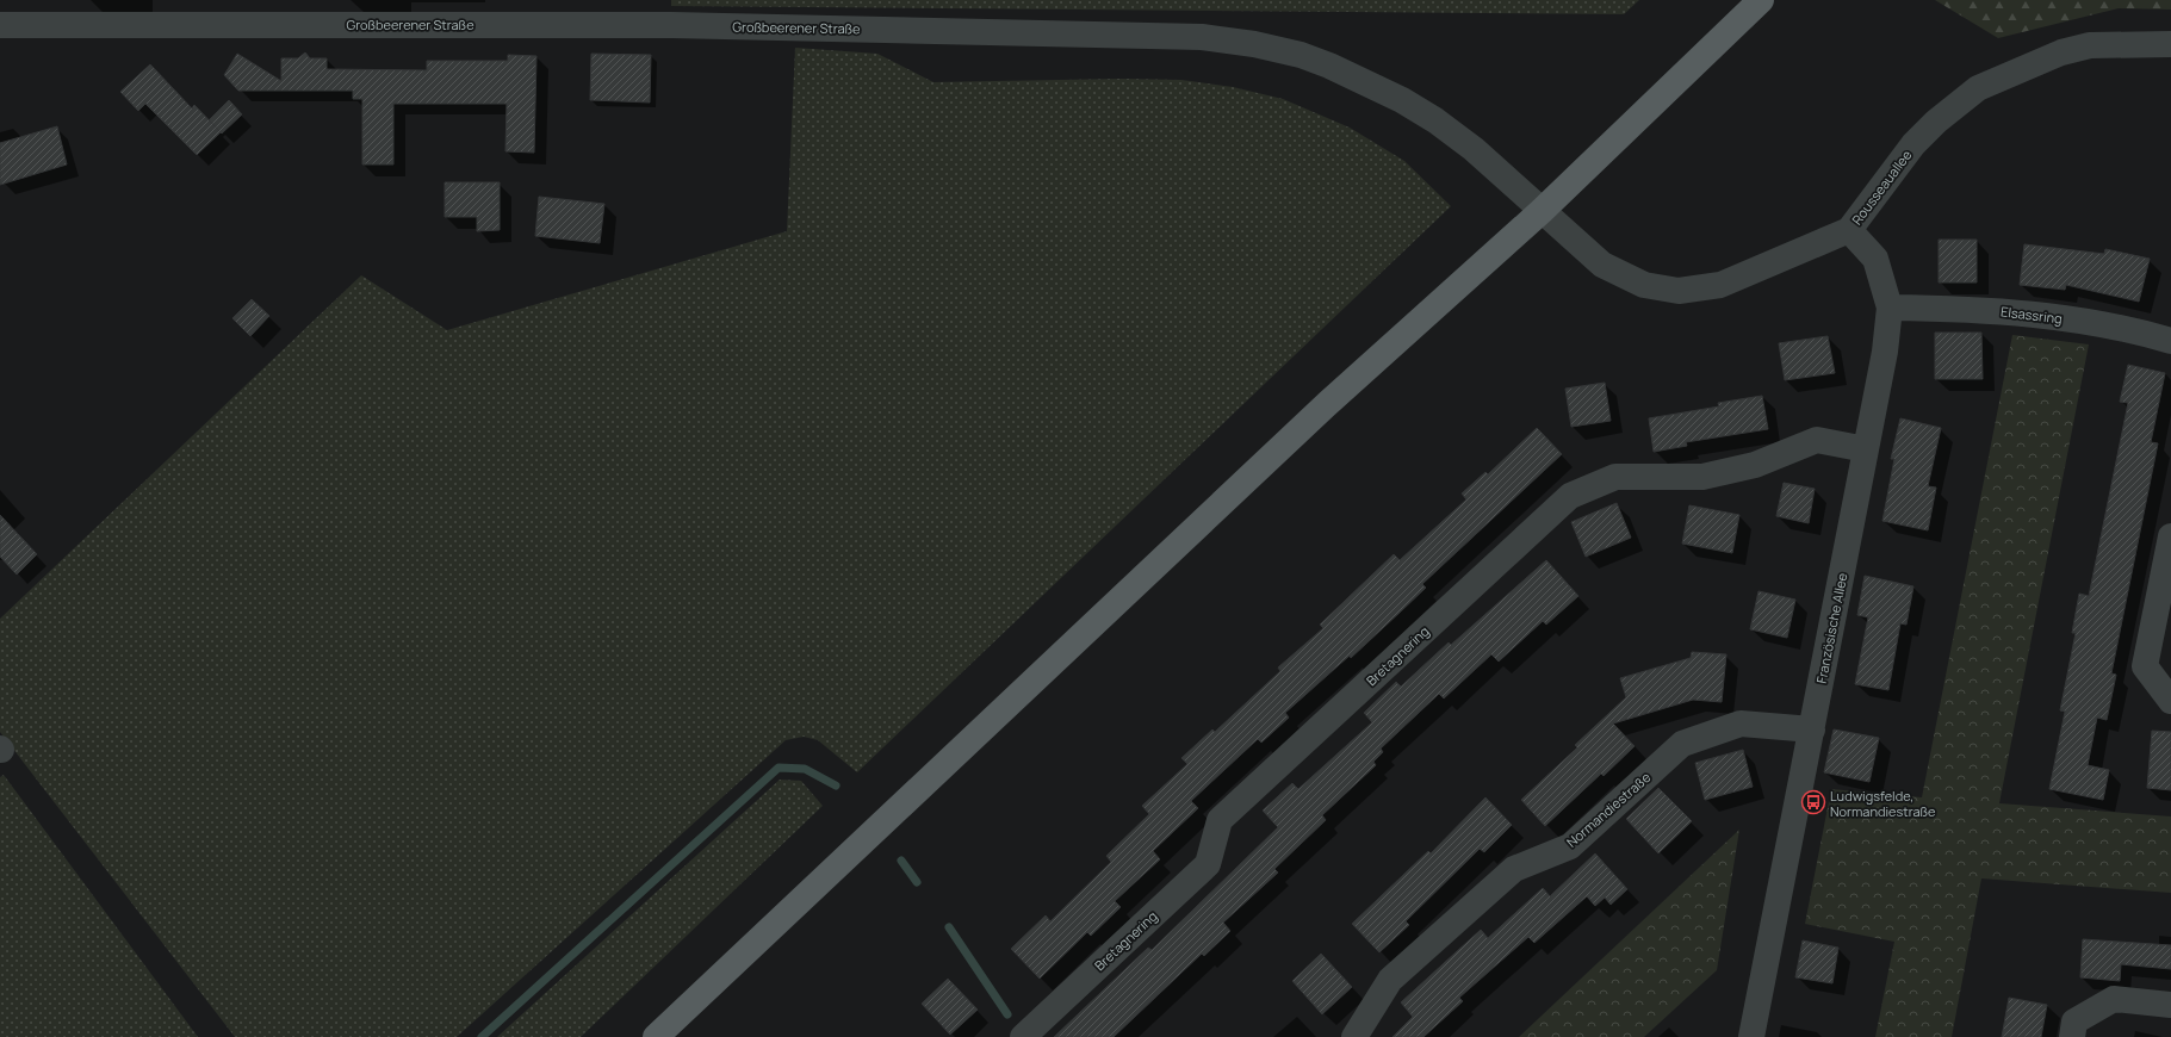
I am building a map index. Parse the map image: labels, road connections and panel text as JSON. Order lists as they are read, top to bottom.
{
  "streets": {
    "street": [
      "Großbeerener Straße",
      "Rousseauallee",
      "Elsassring",
      "Französische Allee",
      "Bretagnering",
      "Normandiestraße"
    ]
  },
  "crossings": [
    ["Großbeerener Straße", "Rousseauallee"],
    ["Rousseauallee", "Französische Allee"],
    ["Elsassring", "Französische Allee"],
    ["Französische Allee", "Bretagnering"],
    ["Französische Allee", "Normandiestraße"]
  ],
  "places": {
    "bus stop": ["Ludwigsfelde, Normandiestraße"]
  }
}
